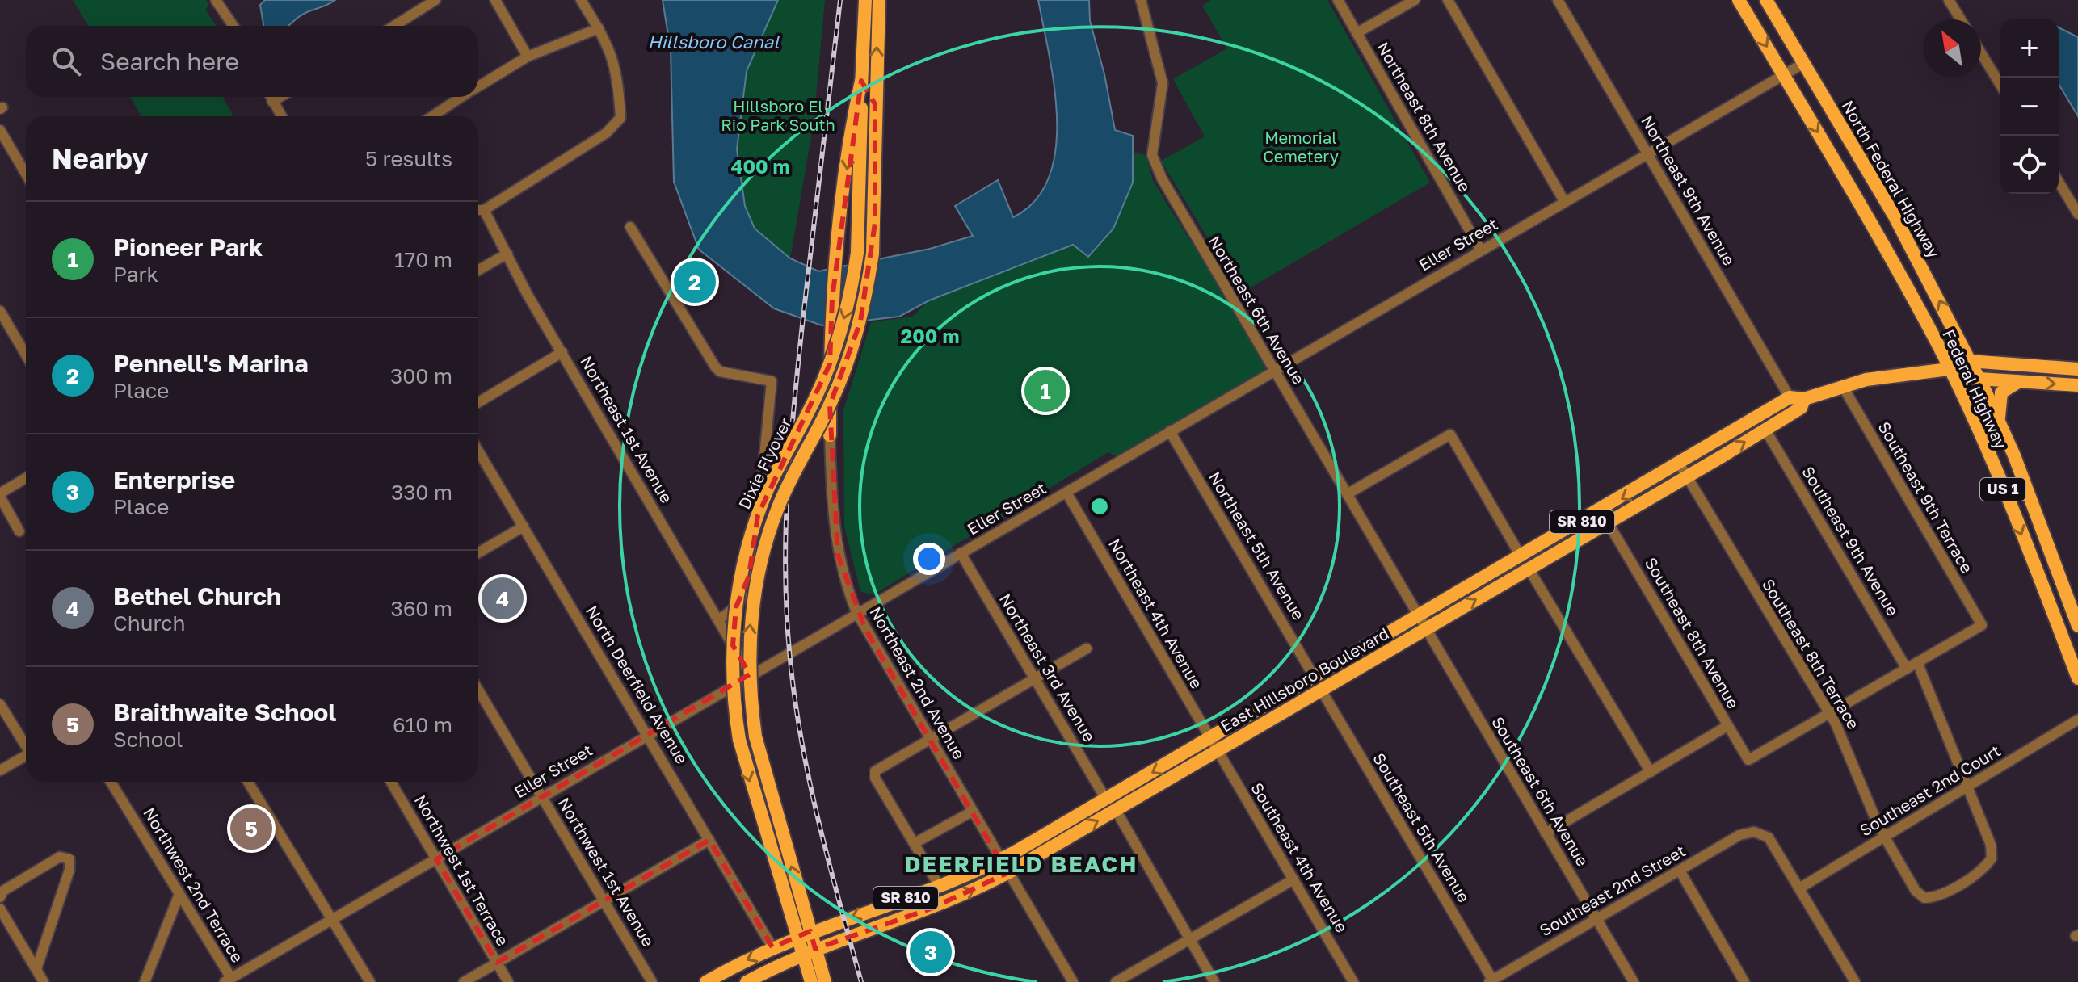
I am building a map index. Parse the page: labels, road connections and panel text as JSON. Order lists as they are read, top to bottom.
{
  "streets": {
    "main road": [
      "North Federal Highway",
      "Federal Highway",
      "Dixie Flyover",
      "US 1",
      "SR 810",
      "East Hillsboro Boulevard"
    ],
    "street": [
      "Northeast 8th Avenue",
      "Northeast 9th Avenue",
      "Eller Street",
      "Northeast 6th Avenue",
      "Northeast 1st Avenue",
      "Southeast 9th Terrace",
      "Southeast 9th Avenue",
      "Northeast 5th Avenue",
      "Northeast 4th Avenue",
      "Southeast 8th Avenue",
      "Southeast 8th Terrace",
      "Northeast 3rd Avenue",
      "Northeast 2nd Avenue",
      "North Deerfield Avenue",
      "Southeast 2nd Court",
      "Southeast 6th Avenue",
      "Southeast 5th Avenue",
      "Southeast 4th Avenue",
      "Northwest 1st Terrace",
      "Northwest 1st Avenue",
      "Northwest 2nd Terrace",
      "Southeast 2nd Street"
    ]
  },
  "crossings": [
    ["Northeast 8th Avenue", "Eller Street"],
    ["North Federal Highway", "Eller Street"],
    ["North Federal Highway", "Federal Highway"],
    ["North Federal Highway", "East Hillsboro Boulevard"],
    ["Northeast 9th Avenue", "Eller Street"],
    ["Northeast 9th Avenue", "East Hillsboro Boulevard"],
    ["Eller Street", "Northeast 6th Avenue"],
    ["Eller Street", "Federal Highway"],
    ["Eller Street", "Northeast 1st Avenue"],
    ["Eller Street", "US 1"],
    ["Eller Street", "Northeast 5th Avenue"],
    ["Eller Street", "Northeast 4th Avenue"],
    ["Eller Street", "Northeast 3rd Avenue"],
    ["Eller Street", "Northeast 2nd Avenue"],
    ["Eller Street", "North Deerfield Avenue"],
    ["Eller Street", "Northwest 1st Terrace"],
    ["Eller Street", "Northwest 1st Avenue"],
    ["Eller Street", "Northwest 2nd Terrace"],
    ["Northeast 6th Avenue", "East Hillsboro Boulevard"],
    ["Northeast 6th Avenue", "Southeast 6th Avenue"],
    ["Federal Highway", "US 1"],
    ["Federal Highway", "East Hillsboro Boulevard"],
    ["Dixie Flyover", "SR 810"],
    ["Dixie Flyover", "East Hillsboro Boulevard"],
    ["Southeast 9th Terrace", "East Hillsboro Boulevard"],
    ["SR 810", "East Hillsboro Boulevard"],
    ["SR 810", "North Deerfield Avenue"],
    ["Southeast 9th Avenue", "East Hillsboro Boulevard"],
    ["Northeast 5th Avenue", "East Hillsboro Boulevard"],
    ["Northeast 5th Avenue", "Southeast 5th Avenue"],
    ["Northeast 4th Avenue", "East Hillsboro Boulevard"],
    ["Northeast 4th Avenue", "Southeast 4th Avenue"],
    ["Southeast 8th Avenue", "Southeast 8th Terrace"],
    ["Southeast 8th Avenue", "East Hillsboro Boulevard"],
    ["Southeast 8th Terrace", "East Hillsboro Boulevard"],
    ["Southeast 8th Terrace", "Southeast 2nd Court"],
    ["Northeast 3rd Avenue", "East Hillsboro Boulevard"],
    ["East Hillsboro Boulevard", "Northeast 2nd Avenue"],
    ["East Hillsboro Boulevard", "Southeast 6th Avenue"],
    ["East Hillsboro Boulevard", "Southeast 5th Avenue"],
    ["East Hillsboro Boulevard", "Southeast 4th Avenue"],
    ["Southeast 2nd Court", "Southeast 2nd Street"],
    ["Southeast 6th Avenue", "Southeast 2nd Street"],
    ["Southeast 5th Avenue", "Southeast 2nd Street"]
  ],
  "one_way": ["North Federal Highway"],
  "districts": ["DEERFIELD BEACH"],
  "water": ["Hillsboro Canal"],
  "parks": ["Hillsboro El Rio Park South", "Memorial Cemetery"],
  "north": "top left",
  "page": {
    "map_buttons": ["+", "−"],
    "search": "Search here",
    "heading": ["Nearby", "5 results"],
    "list": [
      {
        "mark": "1",
        "name": "Pioneer Park",
        "note": "Park",
        "value": "170 m"
      },
      {
        "mark": "2",
        "name": "Pennell's Marina",
        "note": "Place",
        "value": "300 m"
      },
      {
        "mark": "3",
        "name": "Enterprise",
        "note": "Place",
        "value": "330 m"
      },
      {
        "mark": "4",
        "name": "Bethel Church",
        "note": "Church",
        "value": "360 m"
      },
      {
        "mark": "5",
        "name": "Braithwaite School",
        "note": "School",
        "value": "610 m"
      }
    ],
    "pins": [
      "2",
      "1",
      "4",
      "5",
      "3"
    ]
  },
  "rings": ["400 m", "200 m"]
}
